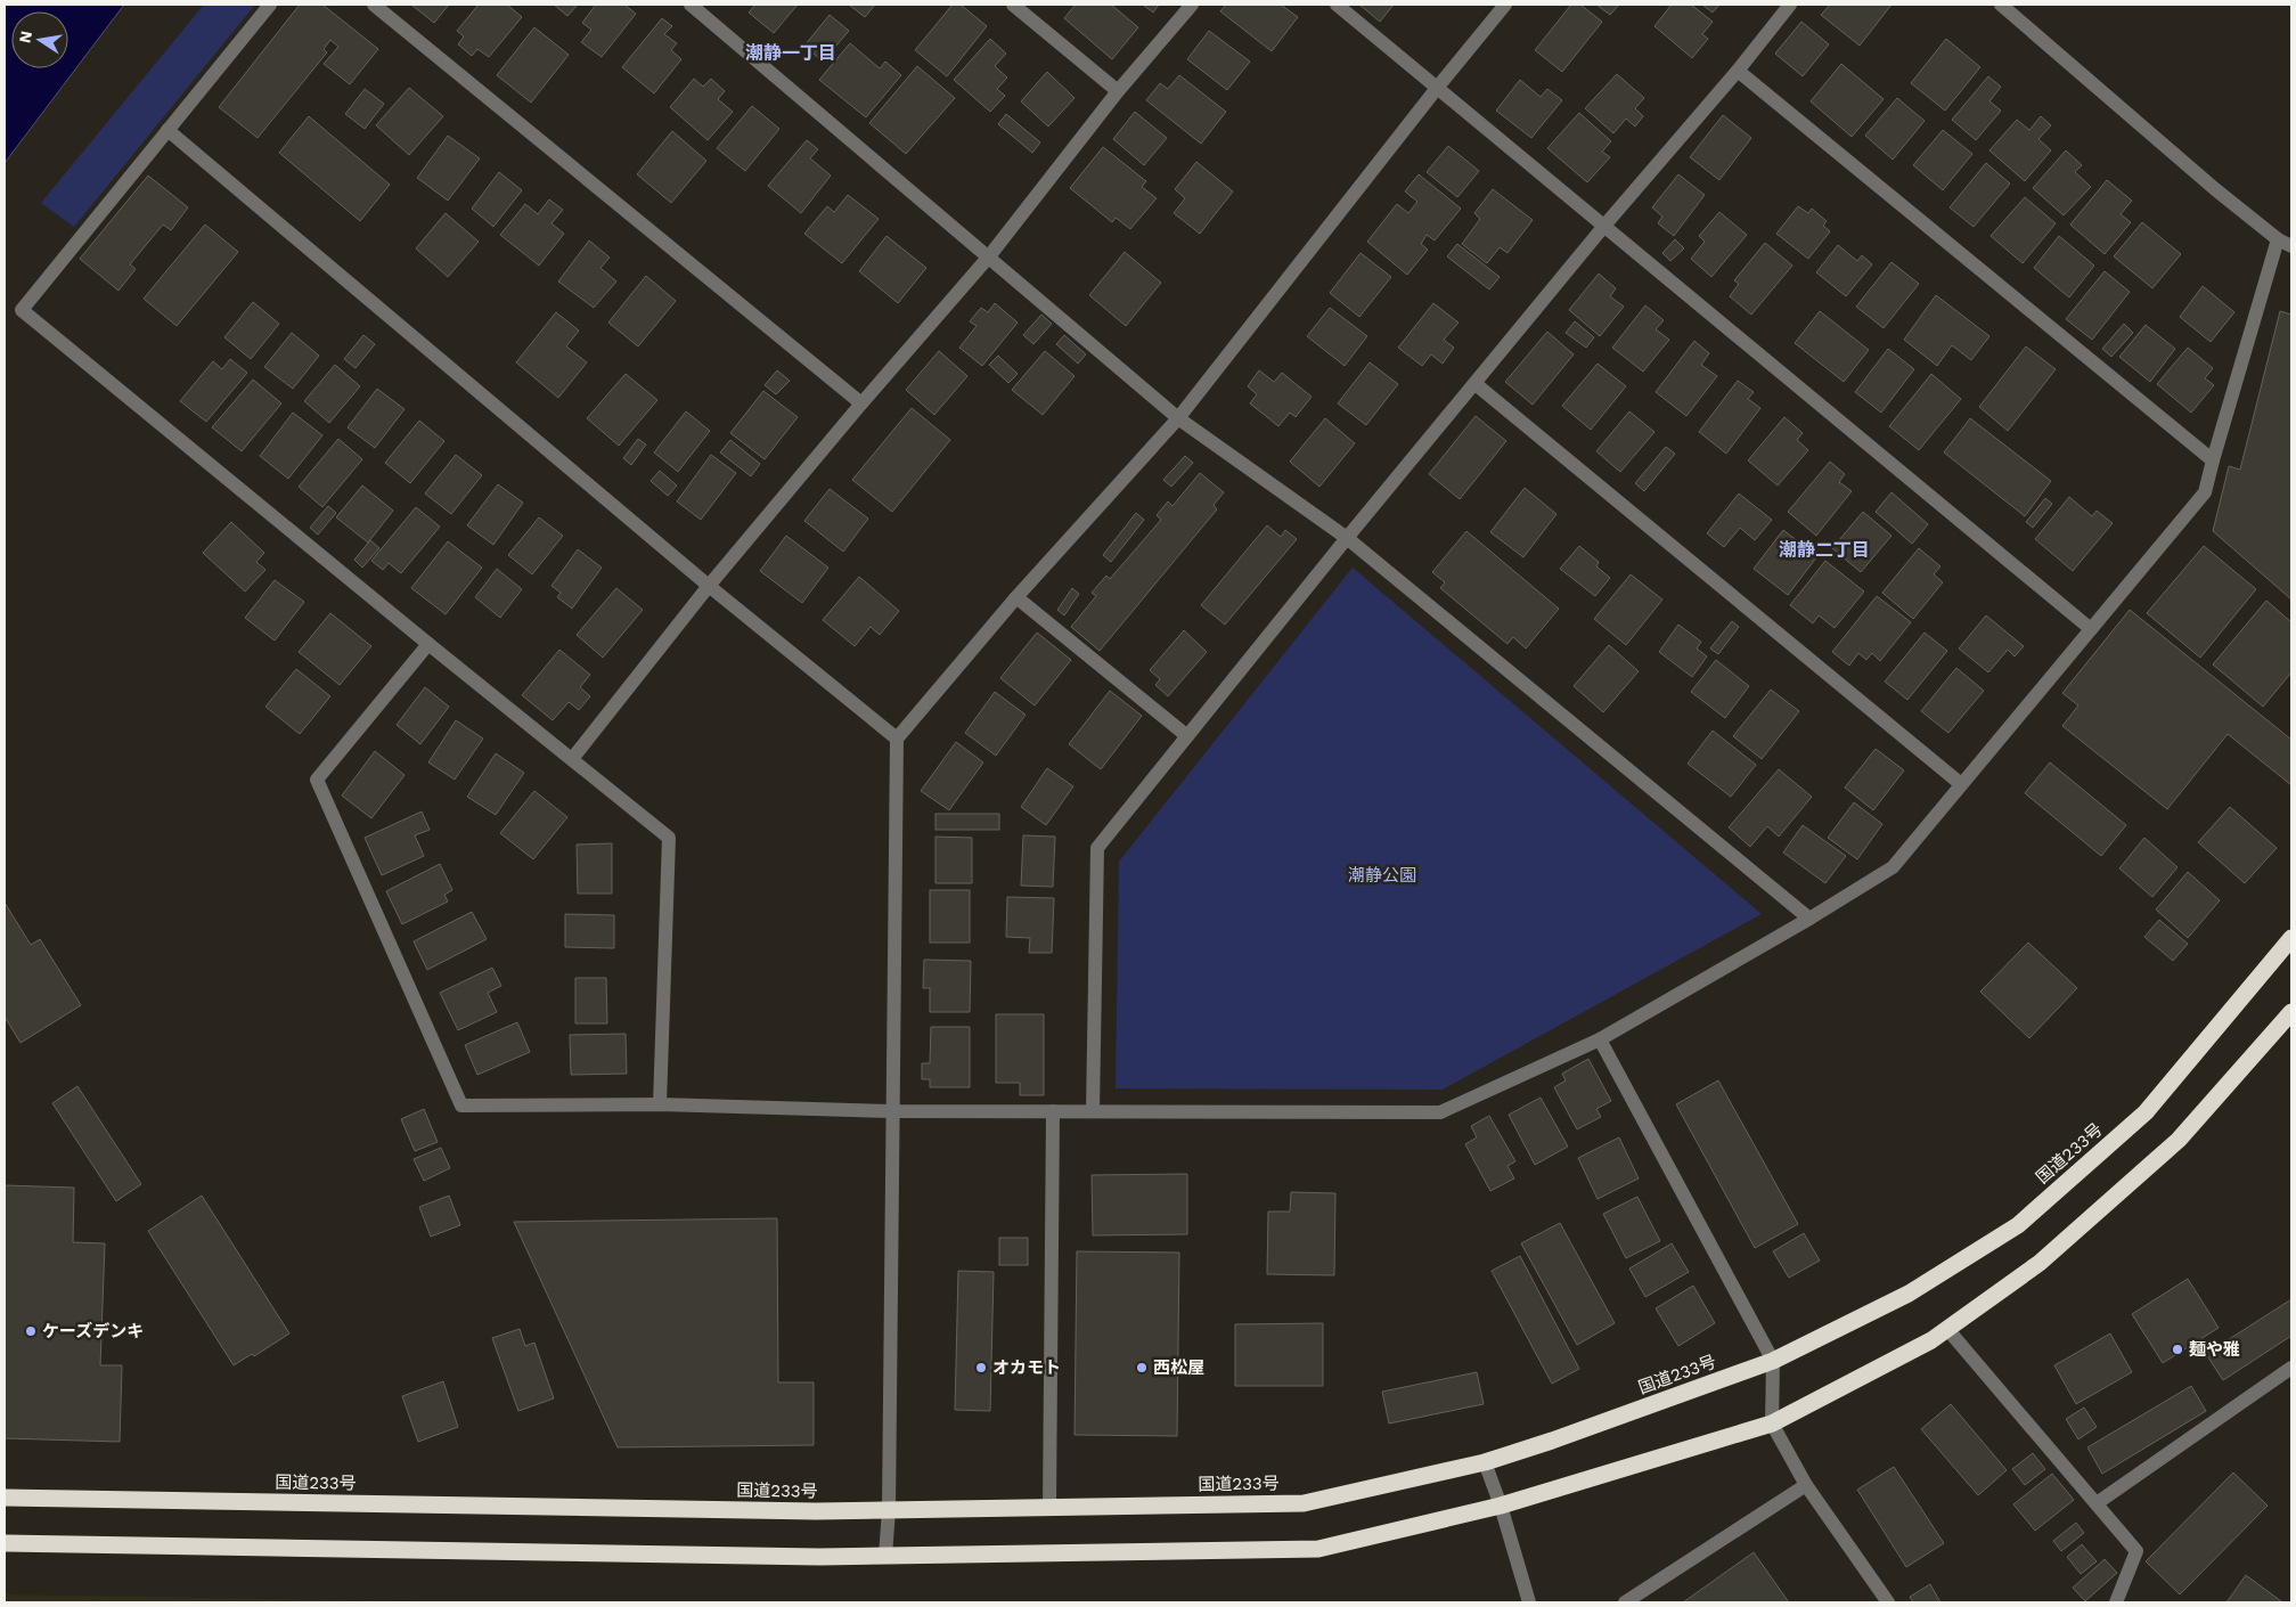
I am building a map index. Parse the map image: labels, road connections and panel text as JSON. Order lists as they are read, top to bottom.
{
  "streets": {
    "highway": ["国道233号"]
  },
  "districts": ["潮静一丁目", "潮静二丁目"],
  "parks": ["潮静公園"],
  "places": [
    "ケーズデンキ",
    "麺や雅",
    "オカモト",
    "西松屋"
  ],
  "north": "left"
}
